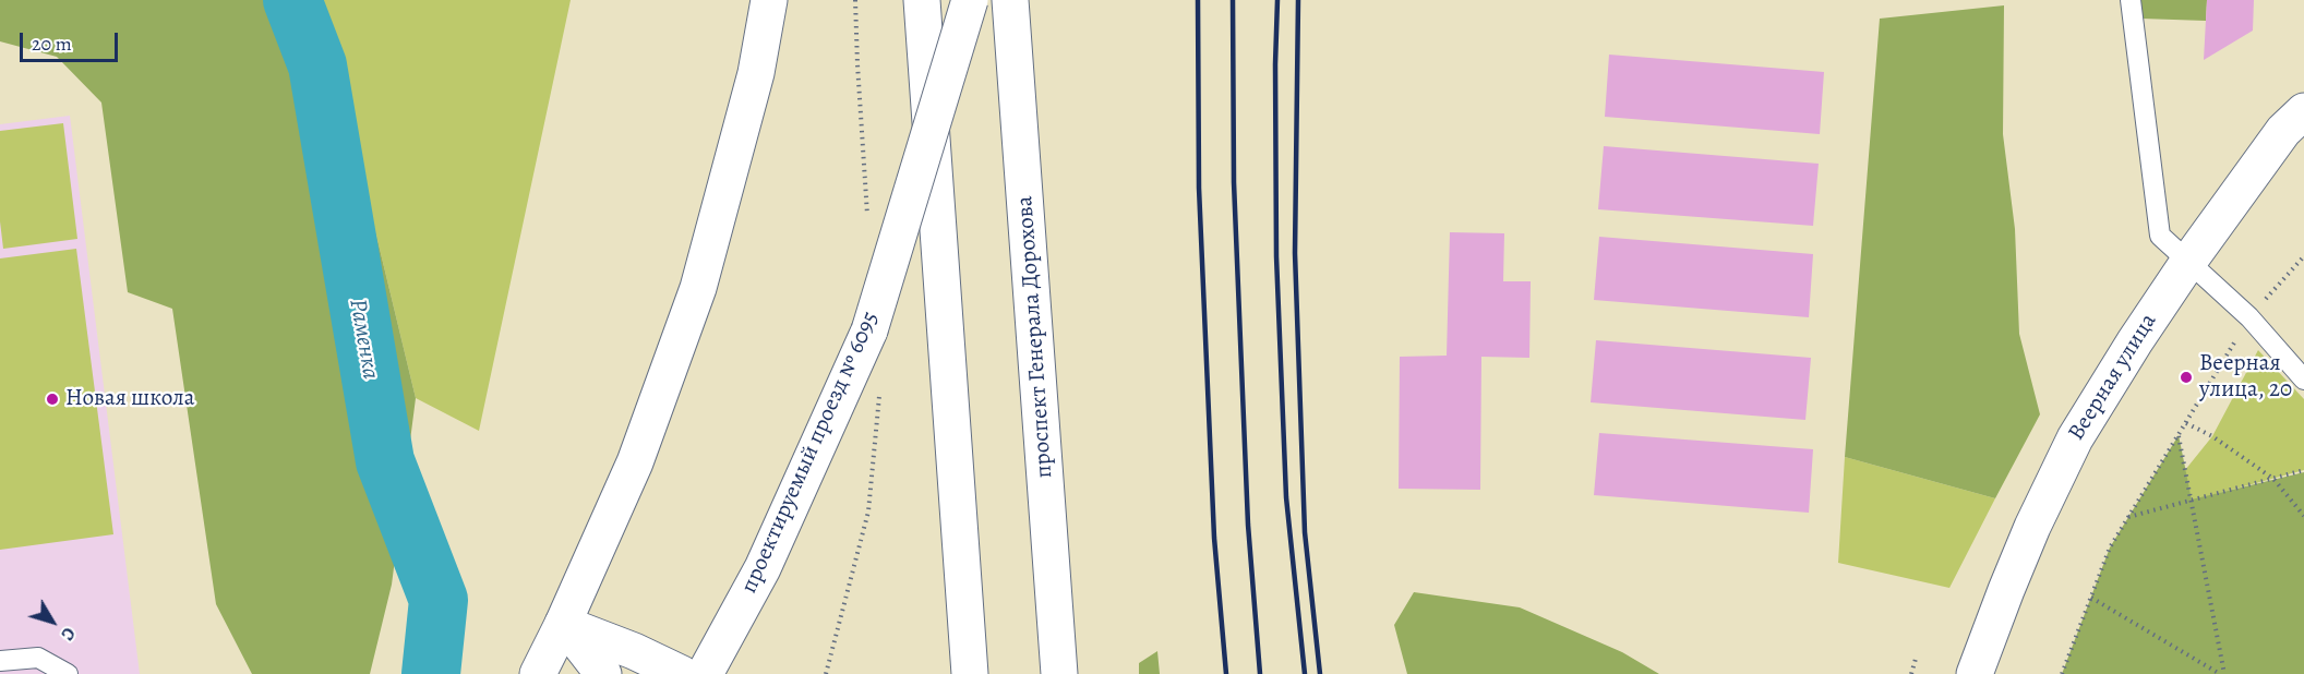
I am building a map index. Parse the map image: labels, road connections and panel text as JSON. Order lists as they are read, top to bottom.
{
  "streets": {
    "main road": ["проспект Генерала Дорохова", "Веерная улица", "проектируемый проезд № 6095"]
  },
  "water": ["Раменка"],
  "places": ["Веерная улица, 20", "Новая школа"],
  "scale_bar": "20 m",
  "north": "bottom right"
}
